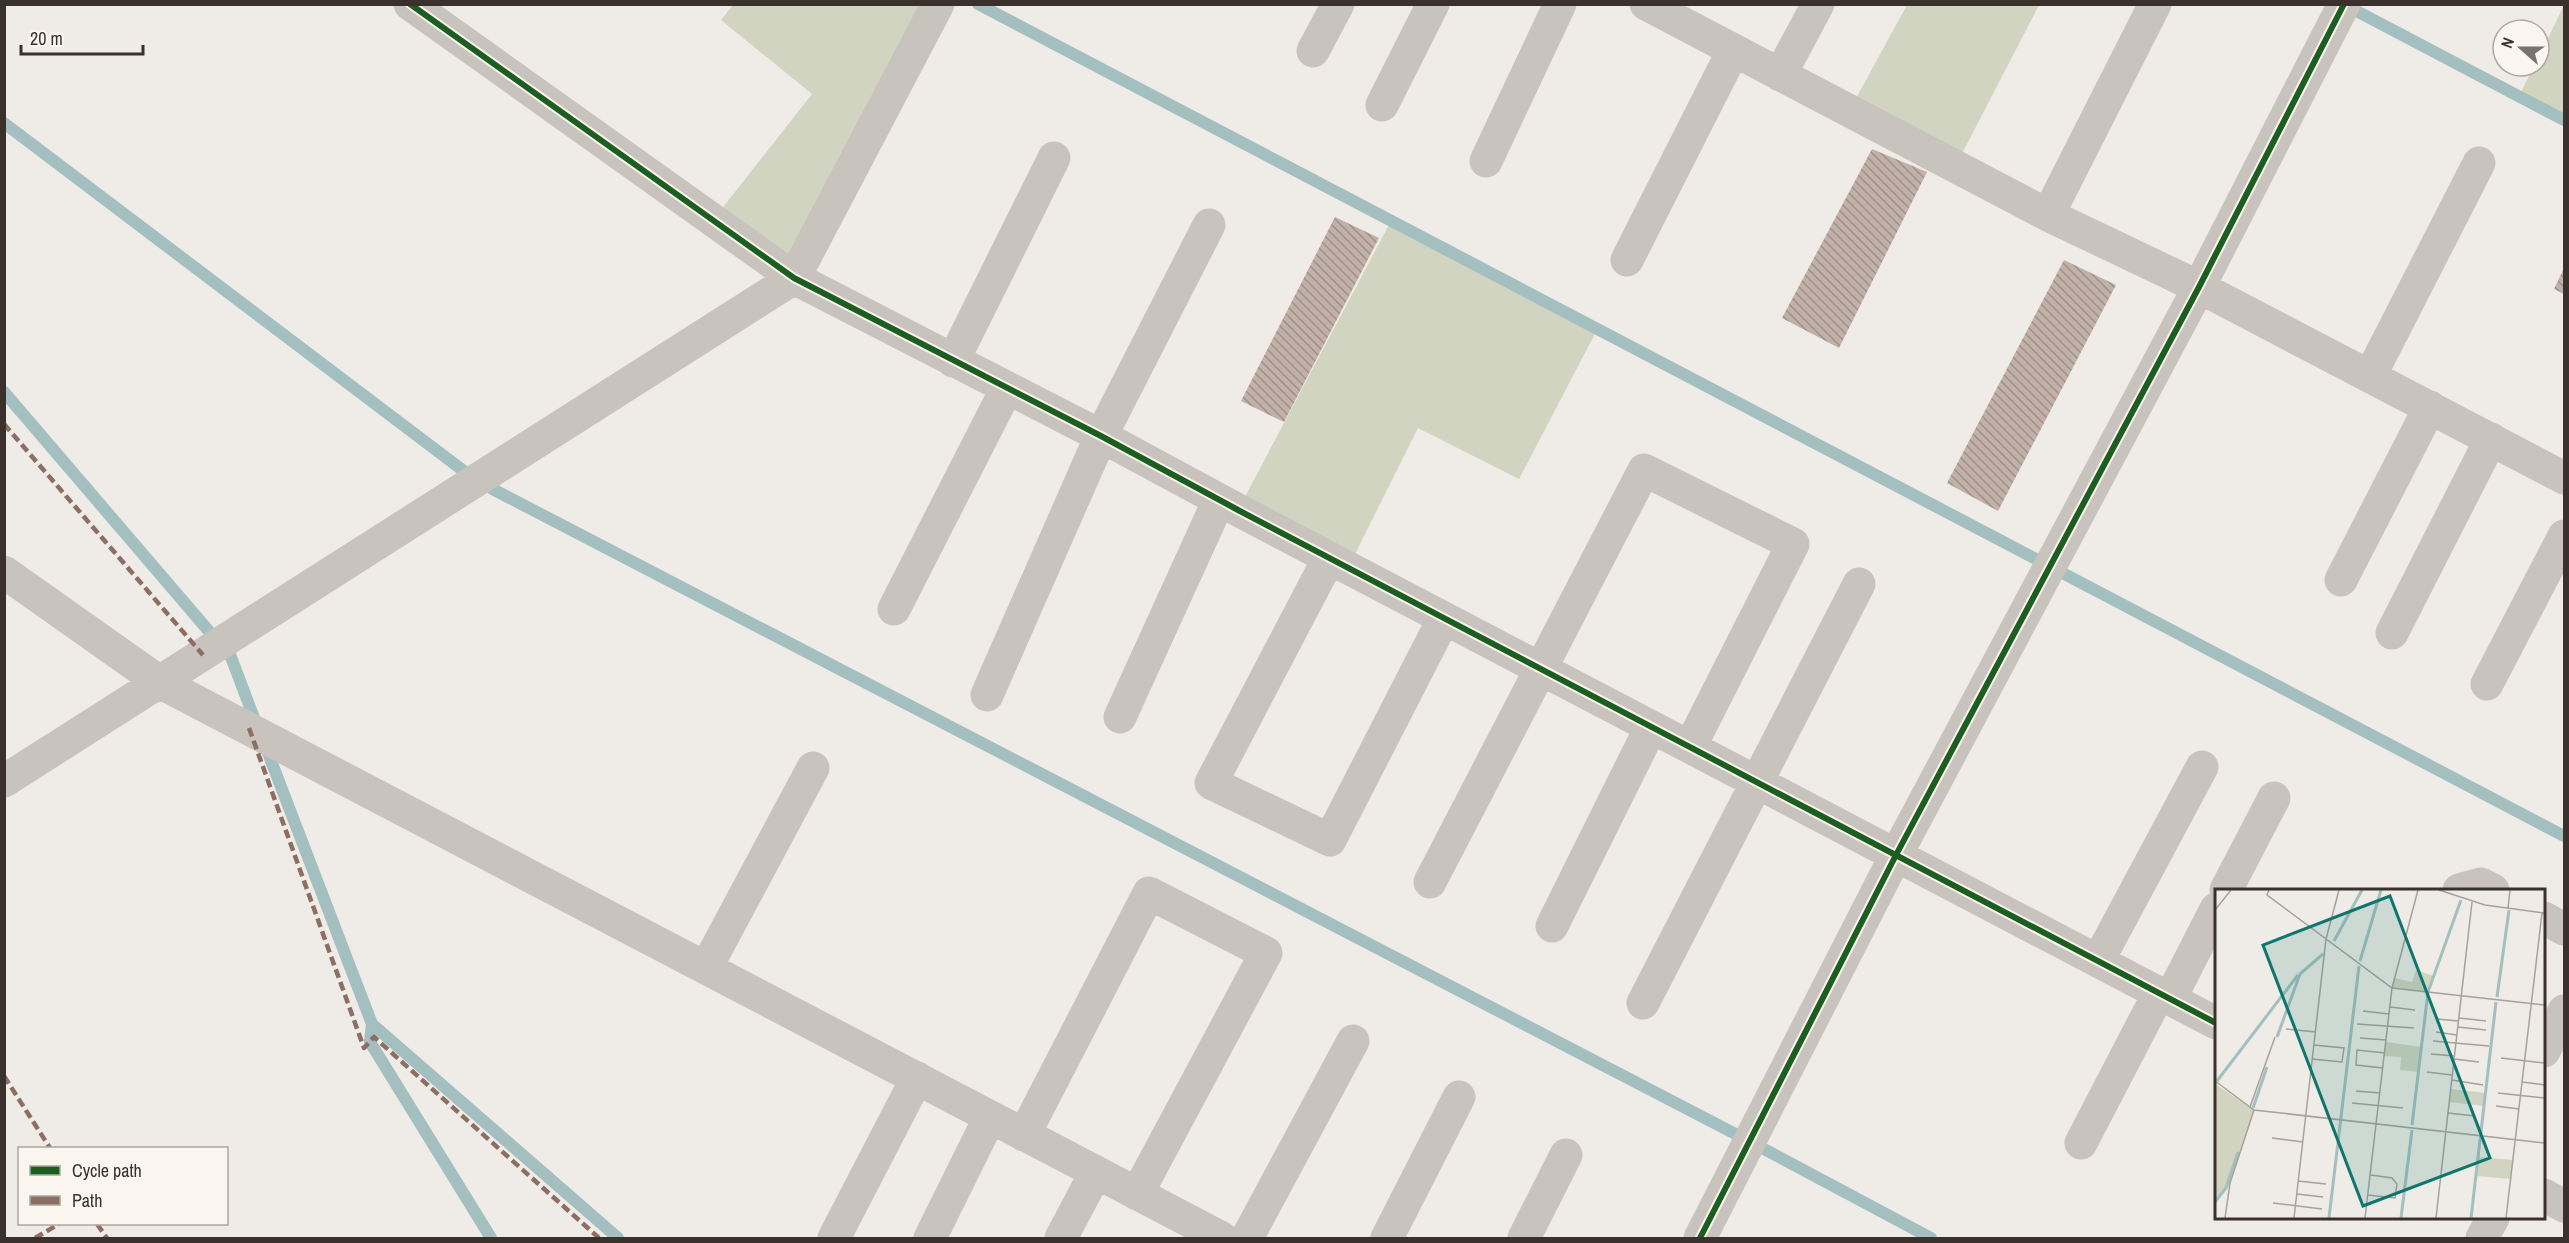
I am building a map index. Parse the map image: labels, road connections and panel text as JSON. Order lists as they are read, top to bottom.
{
  "legend": ["Cycle path", "Path"],
  "scale_bar": "20 m",
  "north": "left"
}
